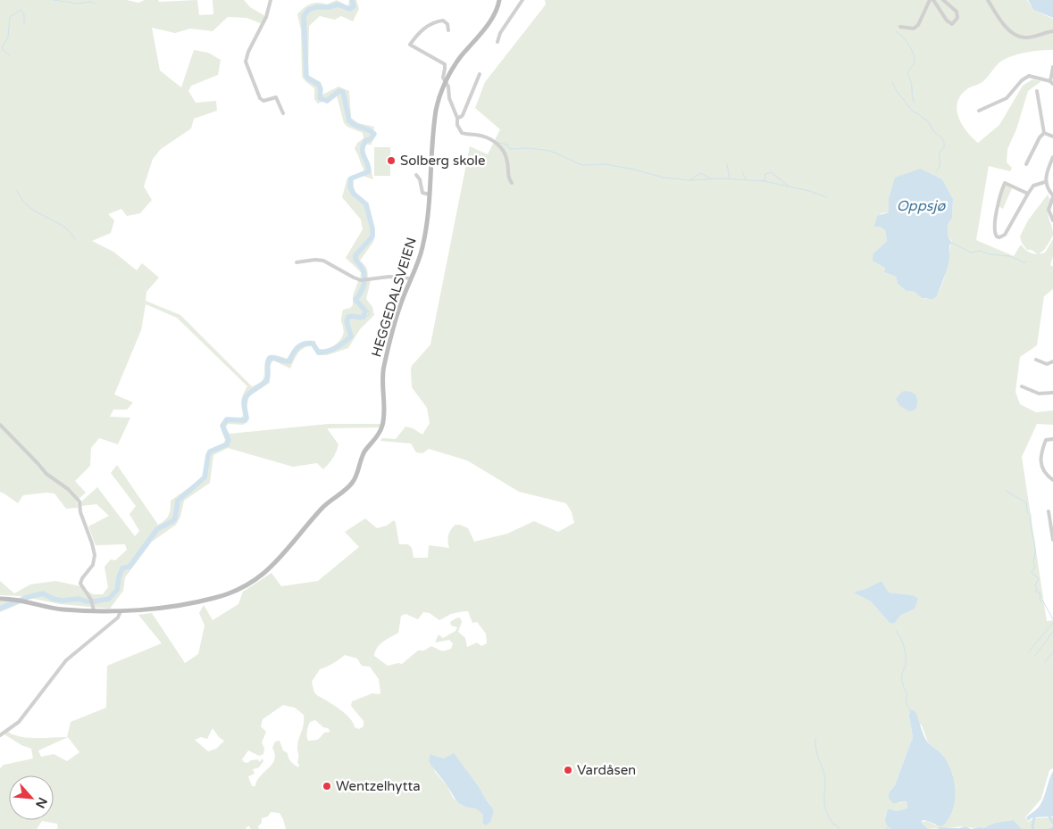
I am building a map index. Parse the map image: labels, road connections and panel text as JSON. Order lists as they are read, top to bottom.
{
  "streets": {
    "main road": ["HEGGEDALSVEIEN"]
  },
  "water": ["Oppsjø"],
  "places": ["Solberg skole", "Vardåsen", "Wentzelhytta"],
  "north": "bottom right"
}
